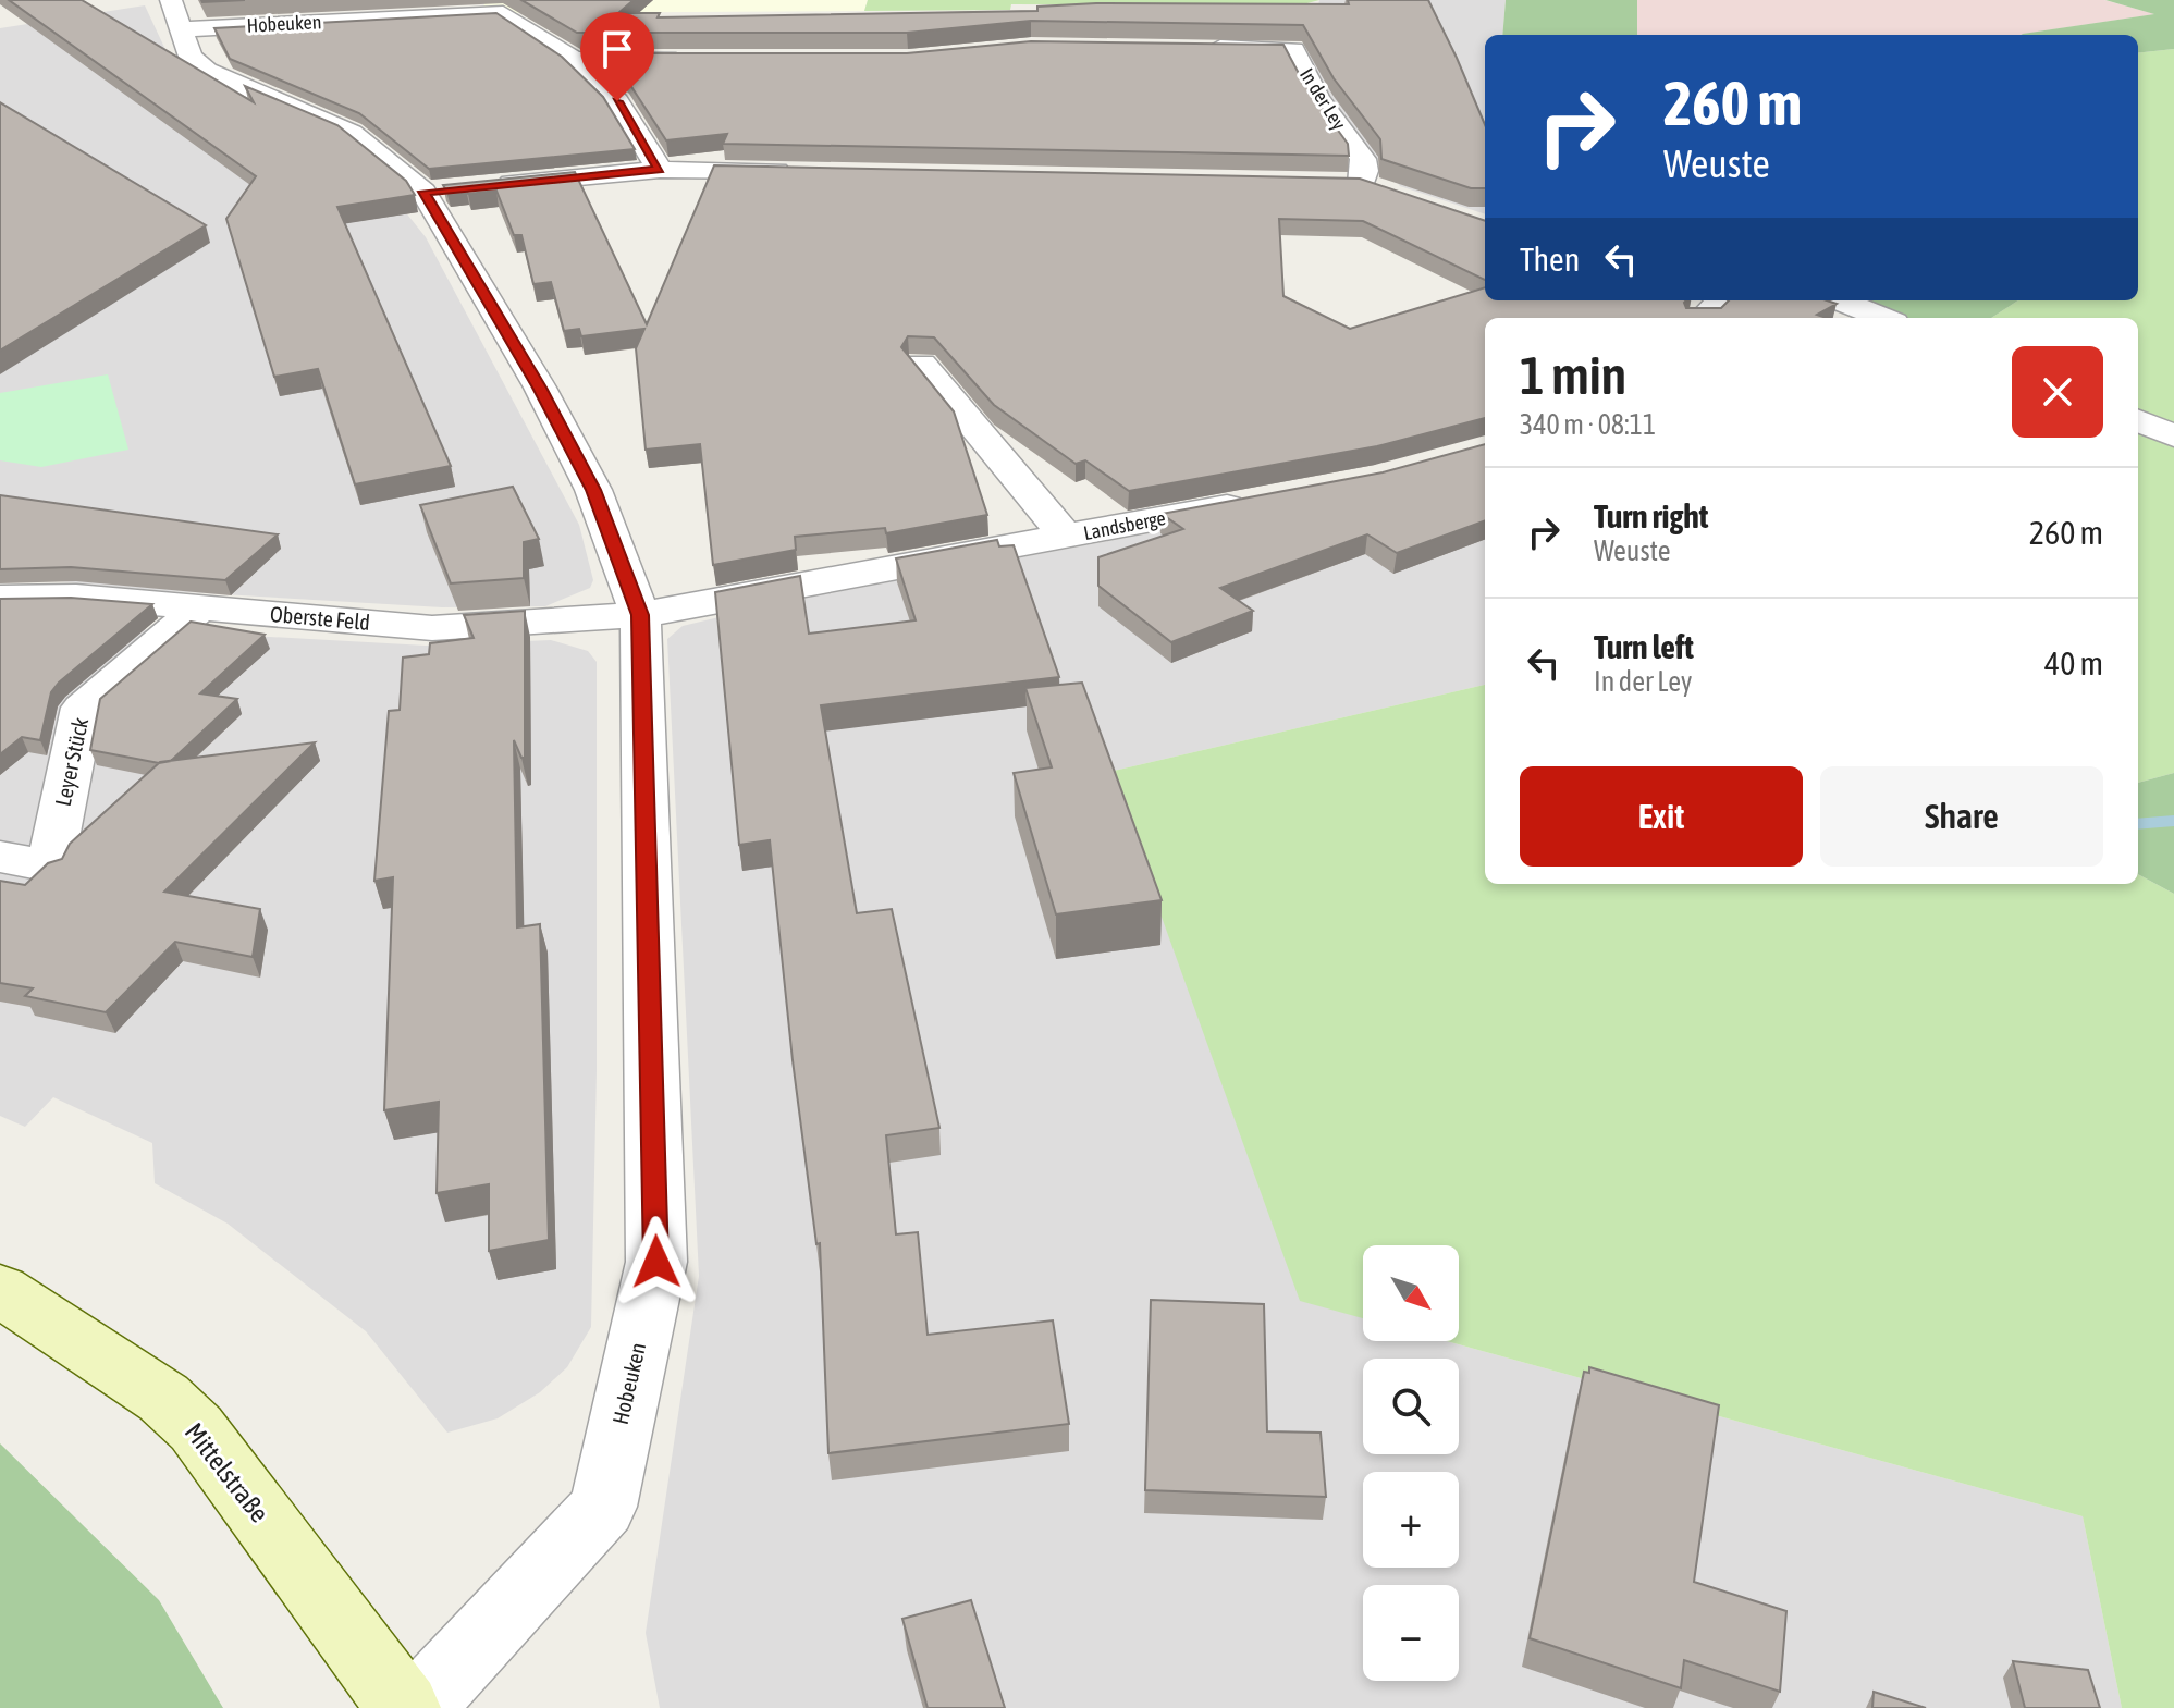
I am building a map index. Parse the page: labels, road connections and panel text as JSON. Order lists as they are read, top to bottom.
{
  "streets": {
    "main road": ["Mittelstraße"],
    "street": [
      "Hobeuken",
      "In der Ley",
      "Landsberge",
      "Oberste Feld",
      "Leyer Stück"
    ]
  },
  "crossings": [
    ["Hobeuken", "Landsberge"],
    ["Hobeuken", "Oberste Feld"],
    ["Landsberge", "Oberste Feld"],
    ["Oberste Feld", "Leyer Stück"]
  ],
  "north": "bottom right",
  "page": {
    "turn": ["260 m", "Weuste"],
    "then": "Then",
    "heading": ["1 min", "340 m · 08:11"],
    "list": [
      {
        "name": "Turn right",
        "note": "Weuste",
        "value": "260 m"
      },
      {
        "name": "Turn left",
        "note": "In der Ley",
        "value": "40 m"
      }
    ],
    "buttons": ["Exit", "Share"],
    "map_buttons": ["+", "−"]
  }
}
